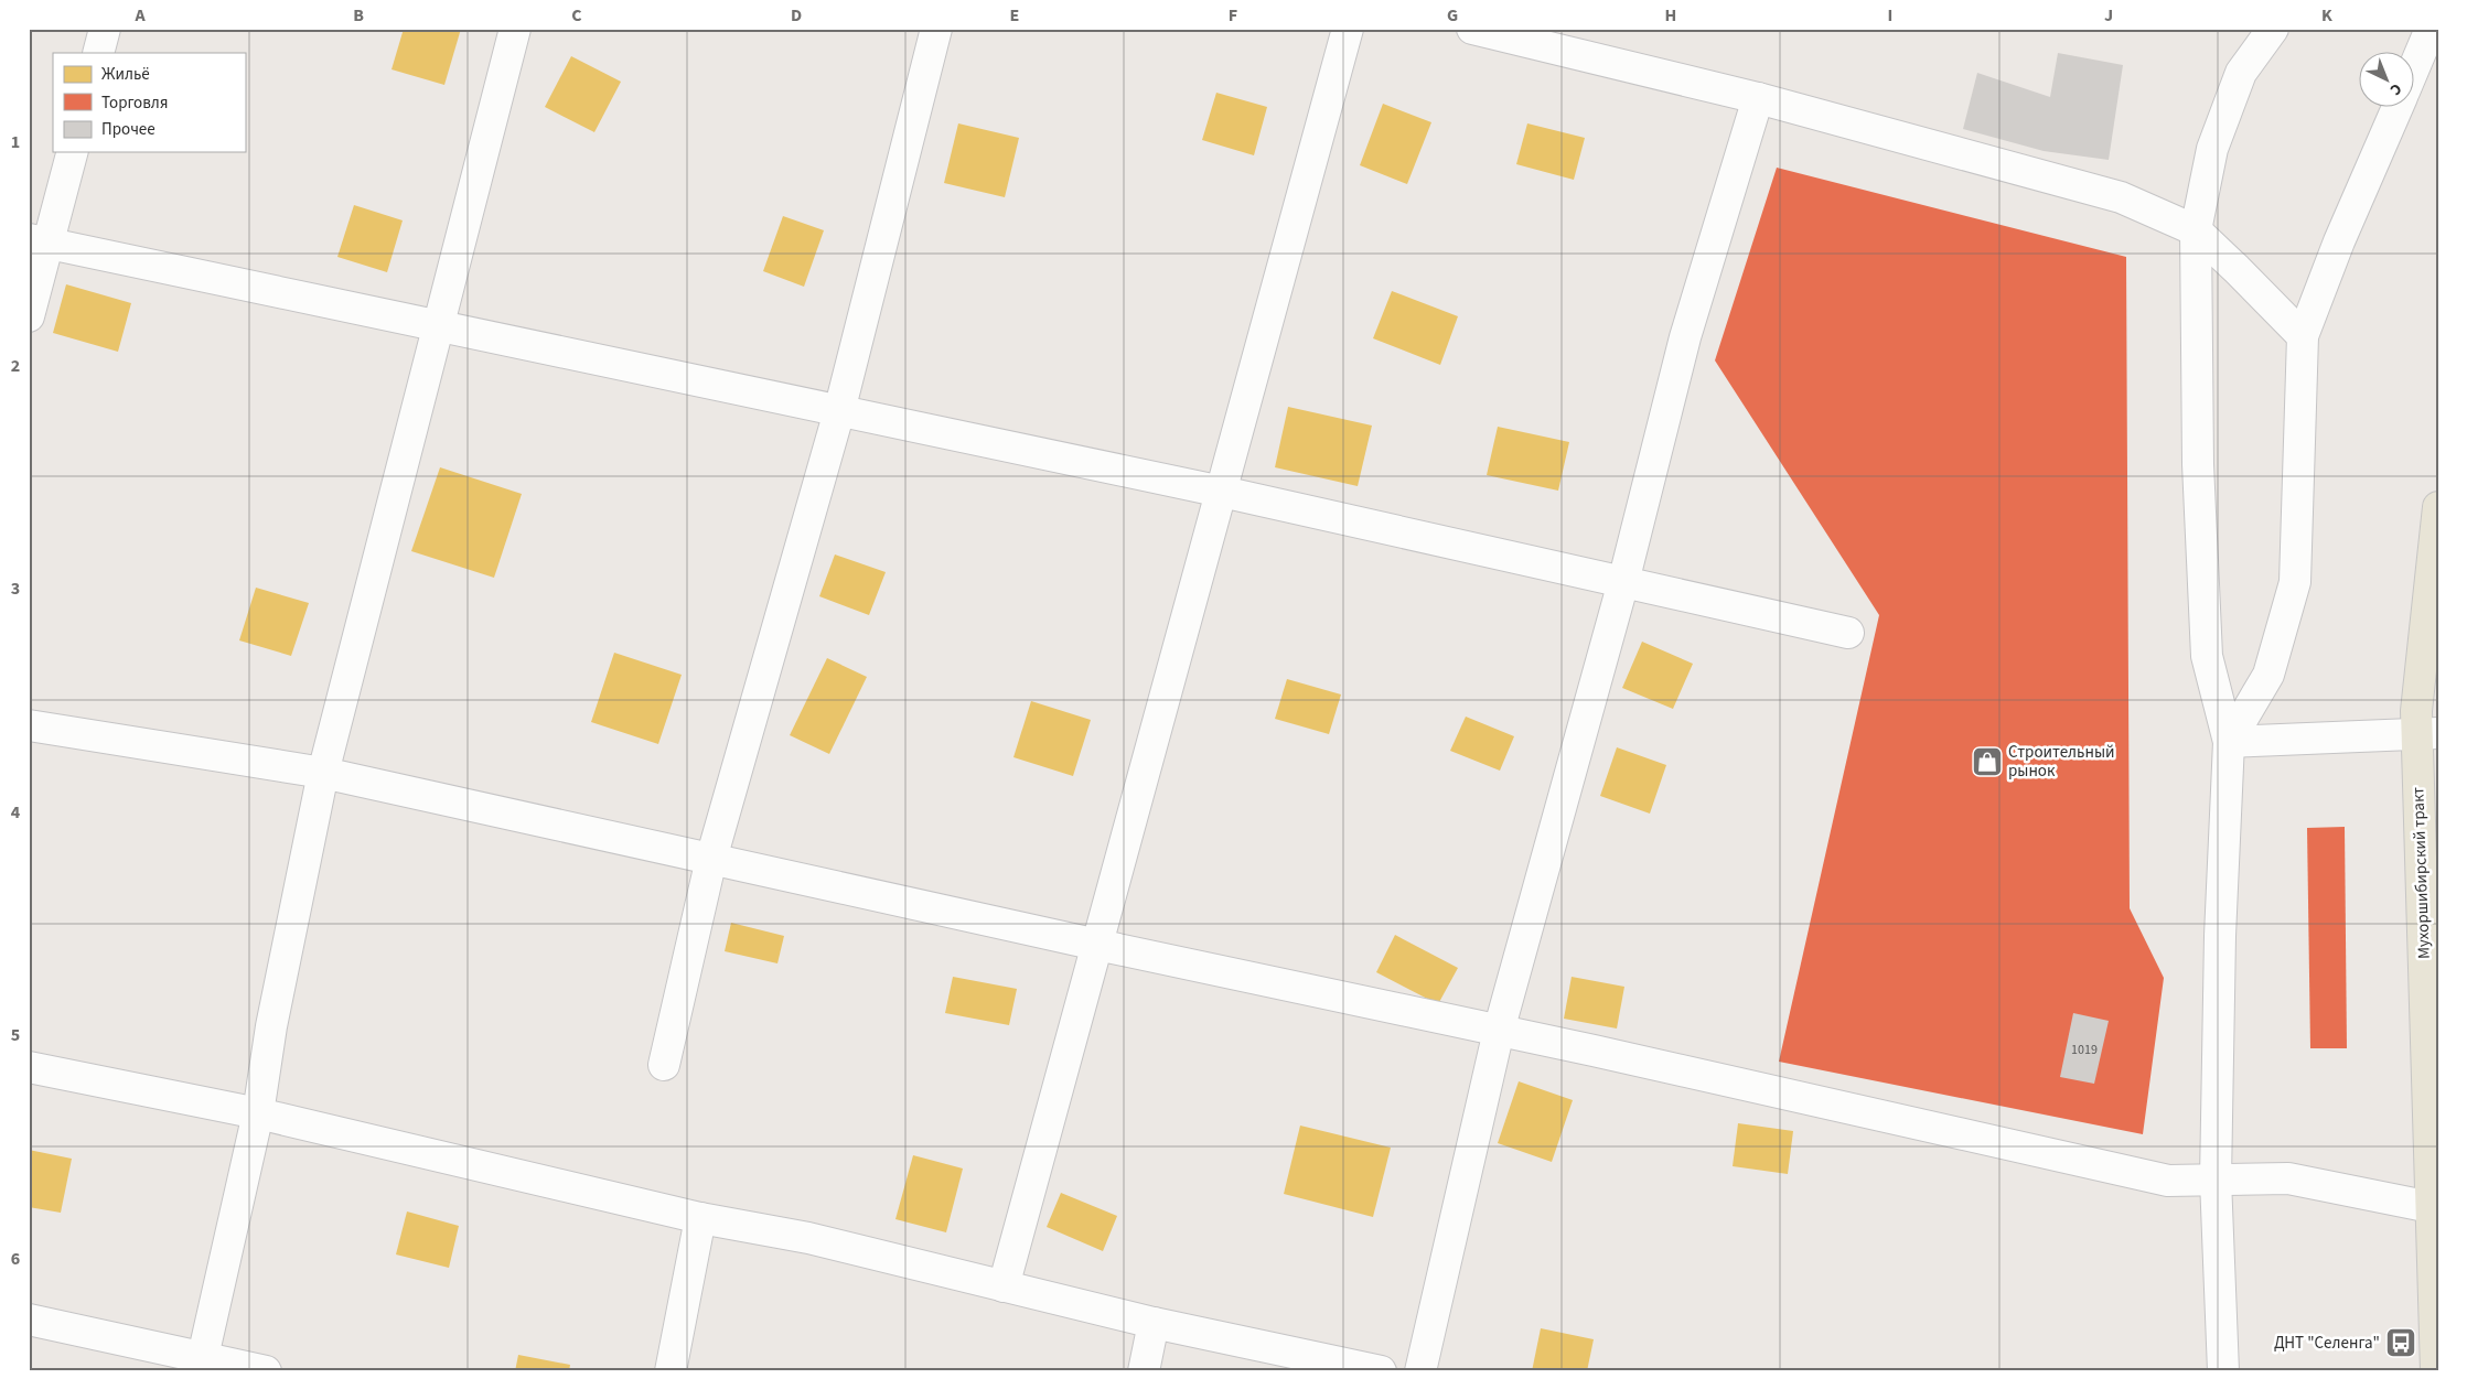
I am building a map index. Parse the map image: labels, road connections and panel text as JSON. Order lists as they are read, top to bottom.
{
  "streets": {
    "main road": ["Мухоршибирский тракт"]
  },
  "places": {
    "shop": ["Строительный рынок"],
    "bus stop": ["ДНТ \"Селенга\""]
  },
  "house_numbers": ["1019"],
  "legend": ["Жильё", "Торговля", "Прочее"],
  "north": "bottom right",
  "grid": {
    "columns": [
      "A",
      "B",
      "C",
      "D",
      "E",
      "F",
      "G",
      "H",
      "I",
      "J",
      "K"
    ],
    "rows": [
      "1",
      "2",
      "3",
      "4",
      "5",
      "6"
    ]
  }
}
